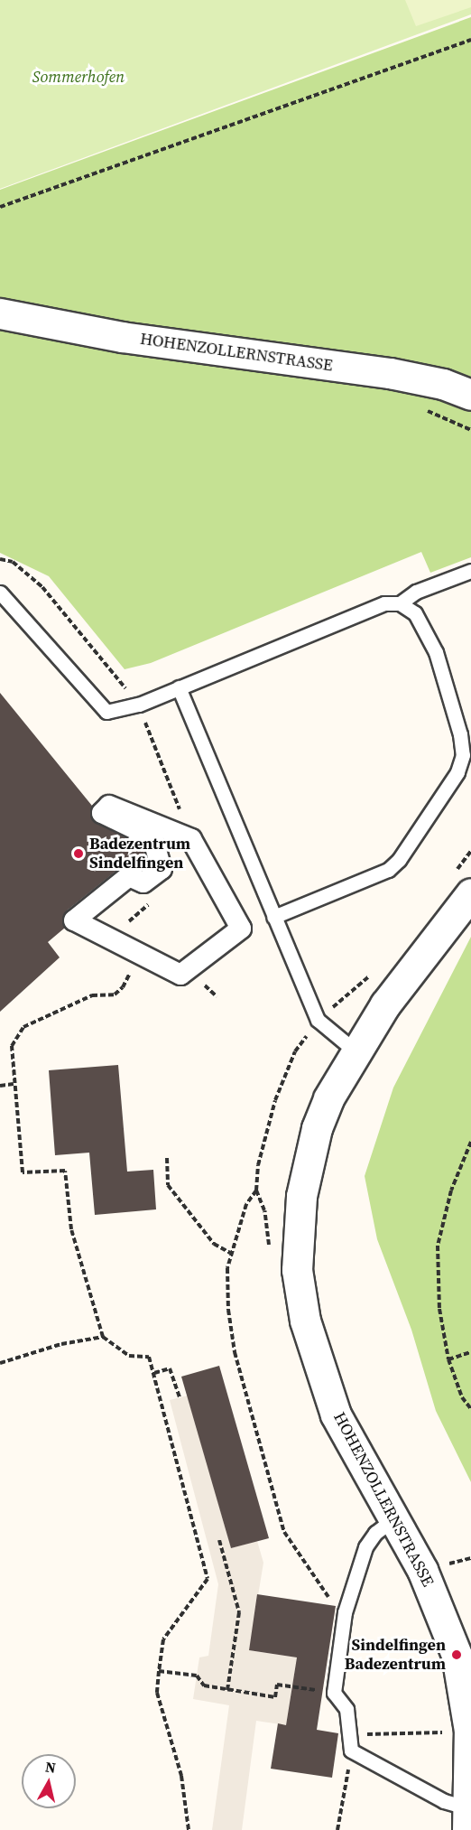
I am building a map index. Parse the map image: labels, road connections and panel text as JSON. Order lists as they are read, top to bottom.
{
  "streets": {
    "street": ["HOHENZOLLERNSTRASSE"]
  },
  "parks": ["Sommerhofen"],
  "places": ["Badezentrum Sindelfingen", "Sindelfingen Badezentrum"],
  "north": "top"
}
